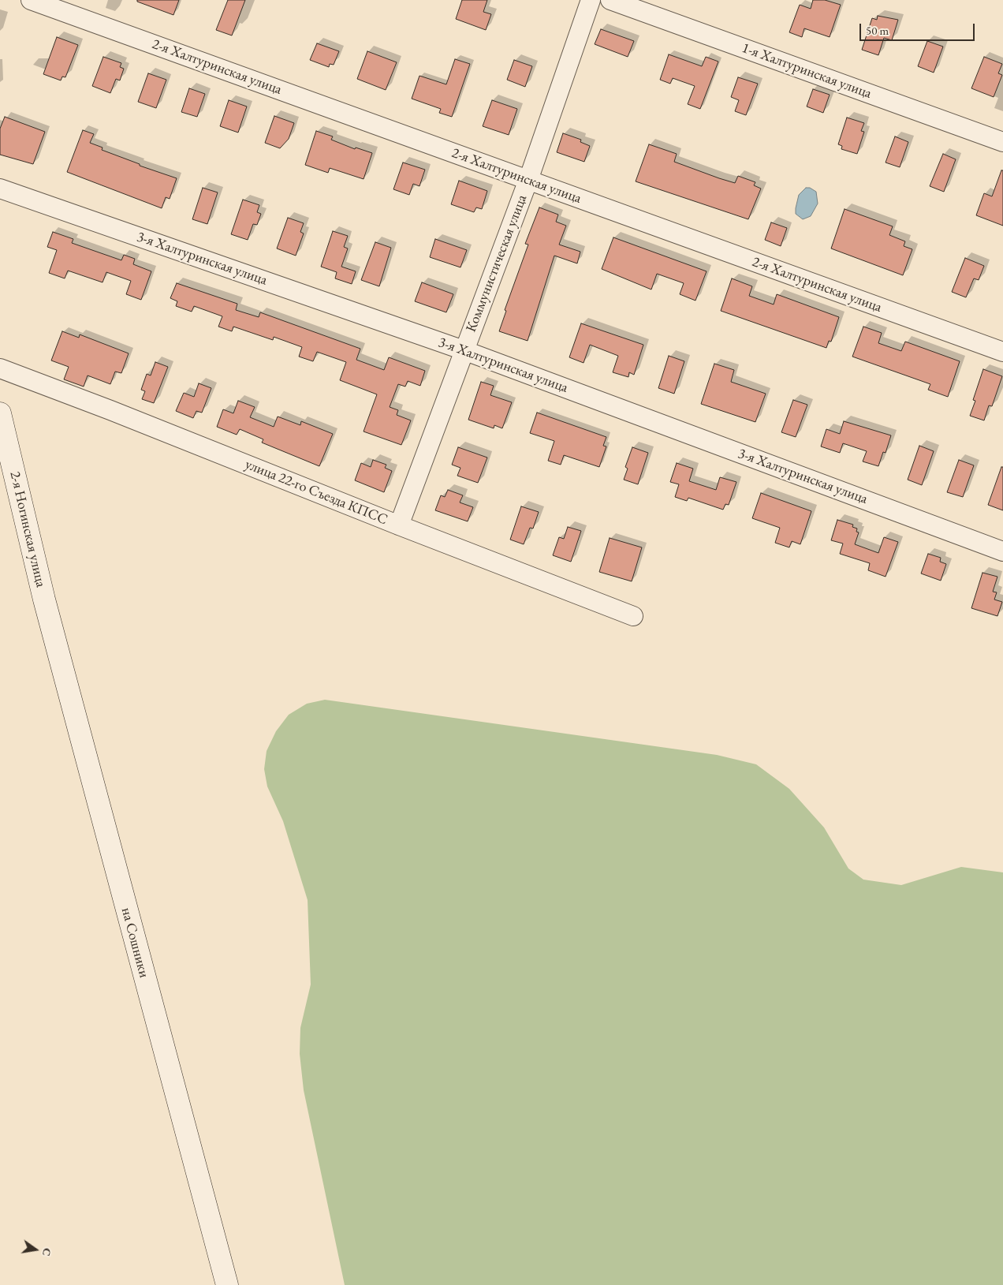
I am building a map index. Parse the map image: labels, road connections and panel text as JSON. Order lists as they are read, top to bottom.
{
  "streets": {
    "street": [
      "2-я Халтуринская улица",
      "1-я Халтуринская улица",
      "3-я Халтуринская улица",
      "Коммунистическая улица",
      "улица 22-го Съезда КПСС",
      "2-я Ногинская улица",
      "на Сошники"
    ]
  },
  "crossings": [
    ["2-я Халтуринская улица", "Коммунистическая улица"],
    ["3-я Халтуринская улица", "Коммунистическая улица"],
    ["Коммунистическая улица", "улица 22-го Съезда КПСС"],
    ["2-я Ногинская улица", "на Сошники"]
  ],
  "scale_bar": "50 m",
  "north": "right"
}
